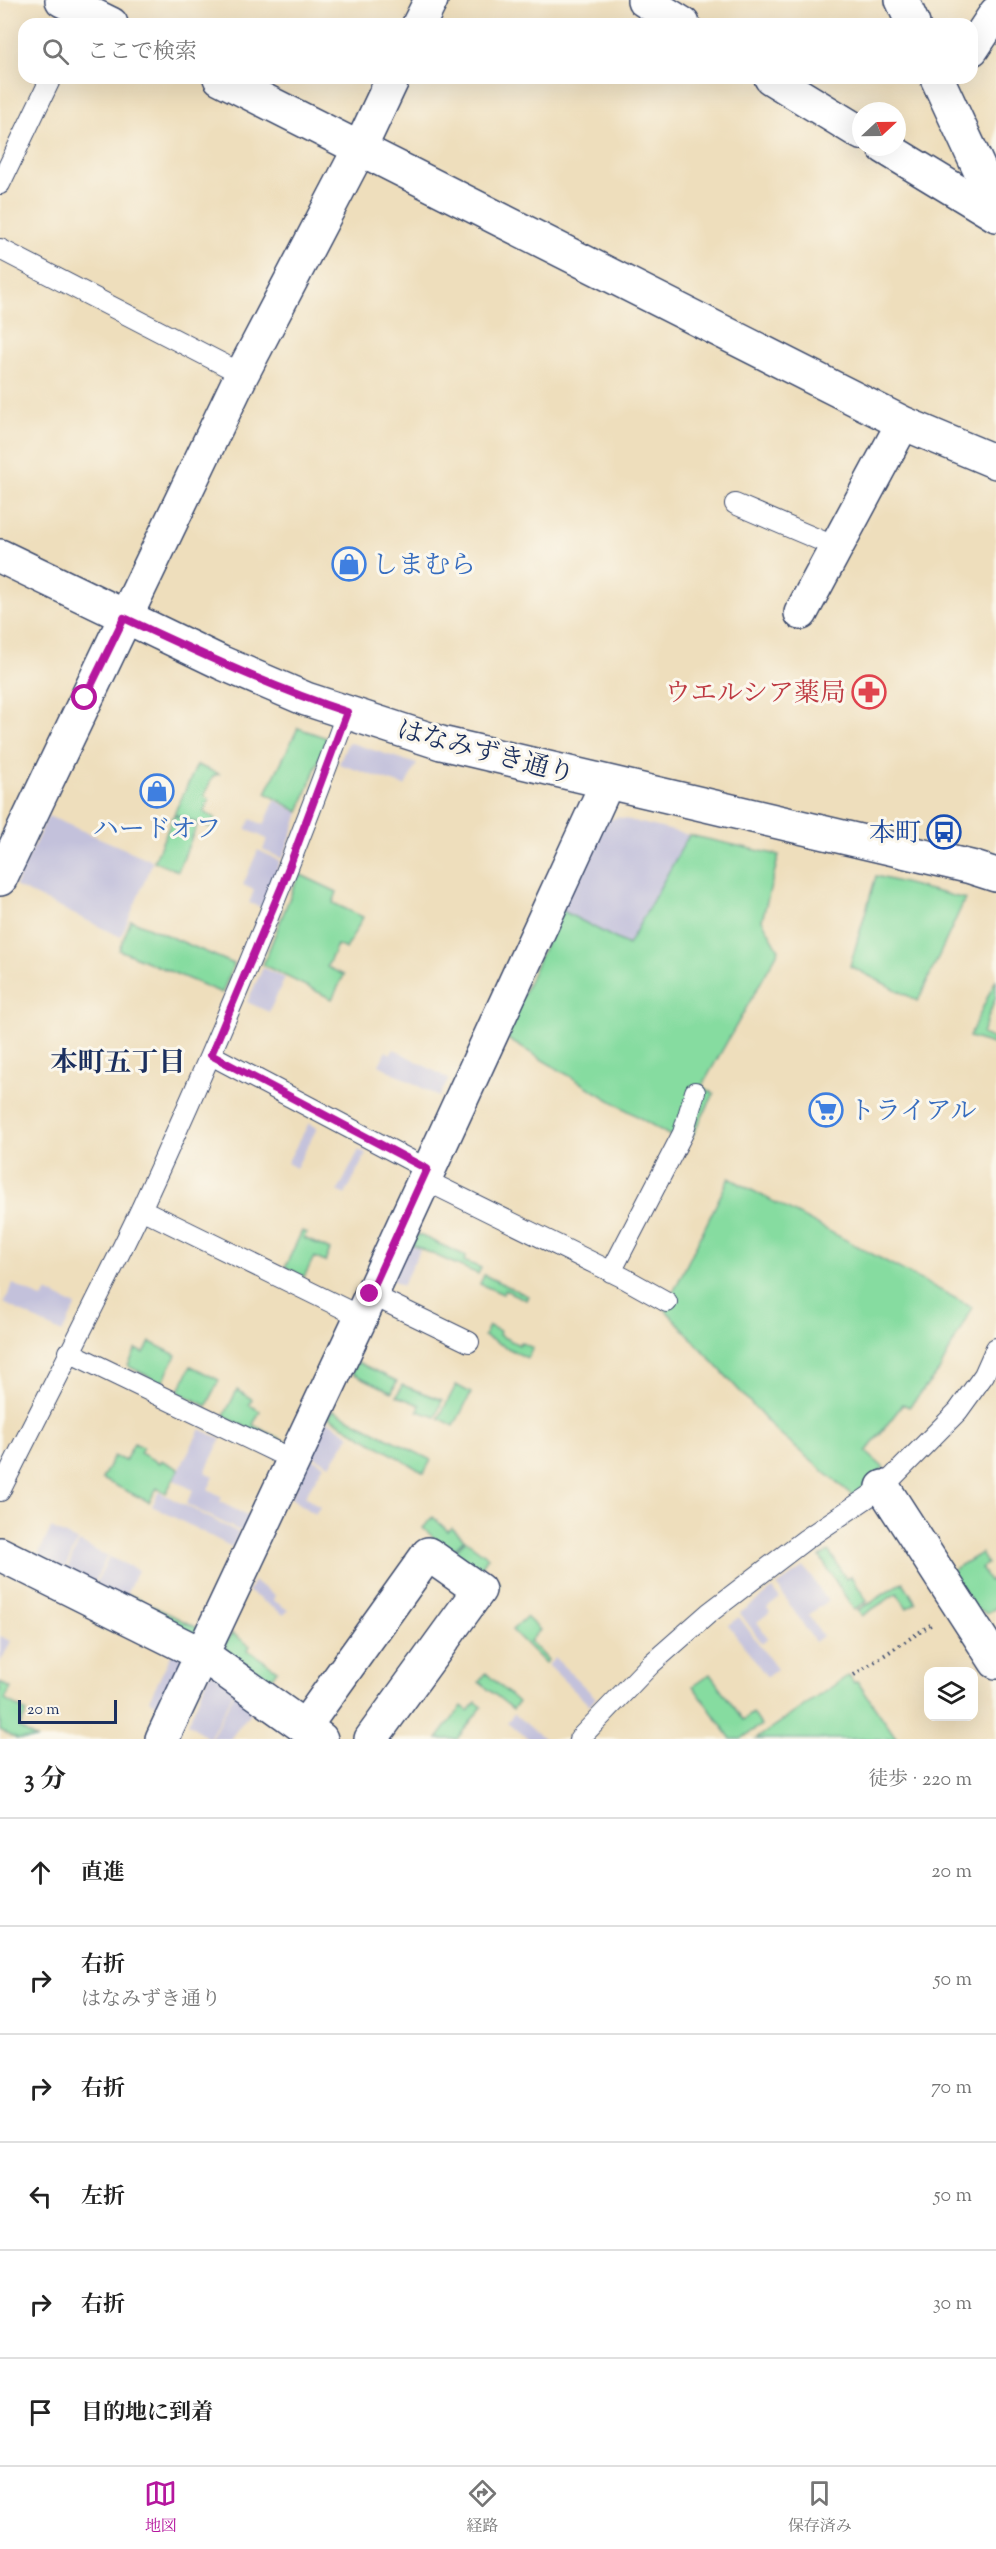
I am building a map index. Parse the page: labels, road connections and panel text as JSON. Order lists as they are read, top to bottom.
{
  "streets": {
    "street": ["はなみずき通り"]
  },
  "districts": ["本町五丁目"],
  "places": {
    "shop": ["しまむら", "ハードオフ"],
    "pharmacy": ["ウエルシア薬局"],
    "bus stop": ["本町"],
    "supermarket": ["トライアル"]
  },
  "scale_bar": "20 m",
  "north": "right",
  "page": {
    "search": "ここで検索",
    "scale": "20 m",
    "heading": ["3 分", "徒歩 · 220 m"],
    "list": [
      ["直進", "20 m"],
      ["右折", "はなみずき通り", "50 m"],
      ["右折", "70 m"],
      ["左折", "50 m"],
      ["右折", "30 m"],
      "目的地に到着"
    ],
    "nav": ["地図", "経路", "保存済み"]
  }
}
